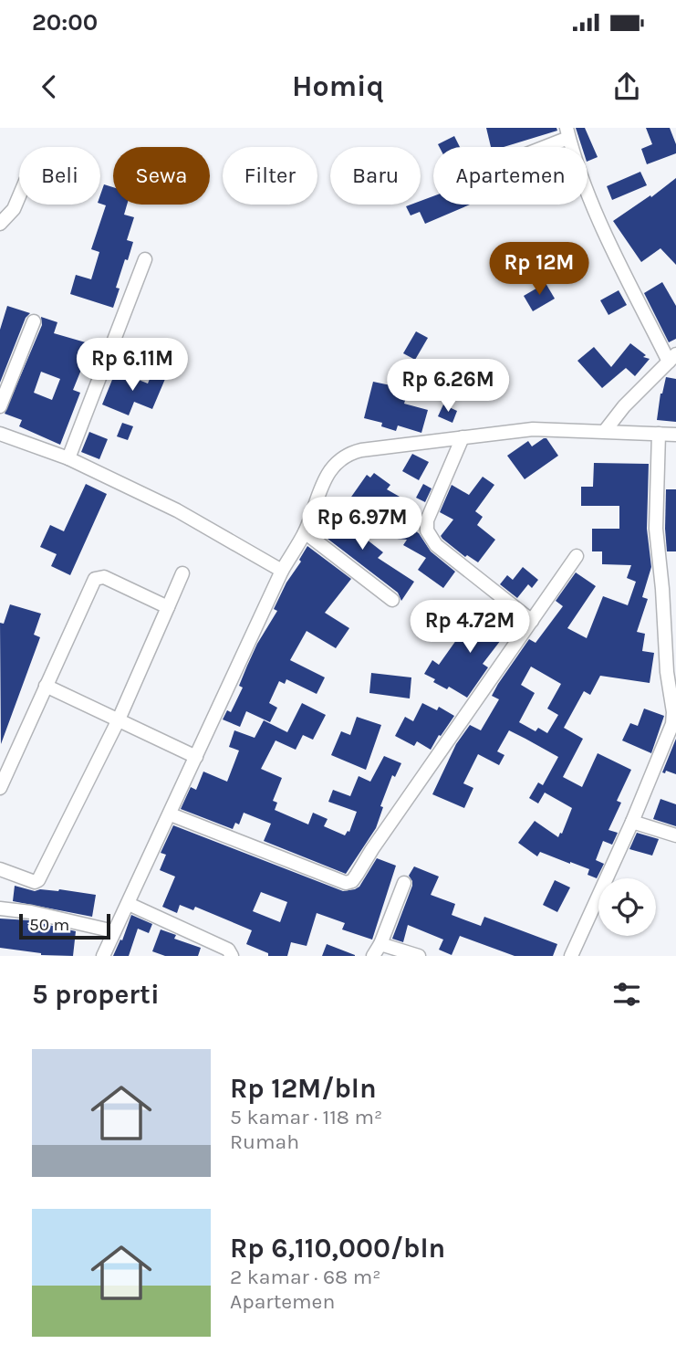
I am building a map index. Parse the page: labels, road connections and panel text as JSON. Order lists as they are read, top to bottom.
{
  "scale_bar": "50 m",
  "page": {
    "status": "20:00",
    "header": "Homiq",
    "chip": [
      "Beli",
      "Sewa",
      "Filter",
      "Baru",
      "Apartemen"
    ],
    "price": [
      "Rp 12M",
      "Rp 6.11M",
      "Rp 6.26M",
      "Rp 6.97M",
      "Rp 4.72M"
    ],
    "scale": "50 m",
    "heading": "5 properti",
    "list": [
      {
        "name": "Rp 12M/bln",
        "note": "5 kamar · 118 m² · Rumah"
      },
      {
        "name": "Rp 6,110,000/bln",
        "note": "2 kamar · 68 m² · Apartemen"
      }
    ]
  }
}
